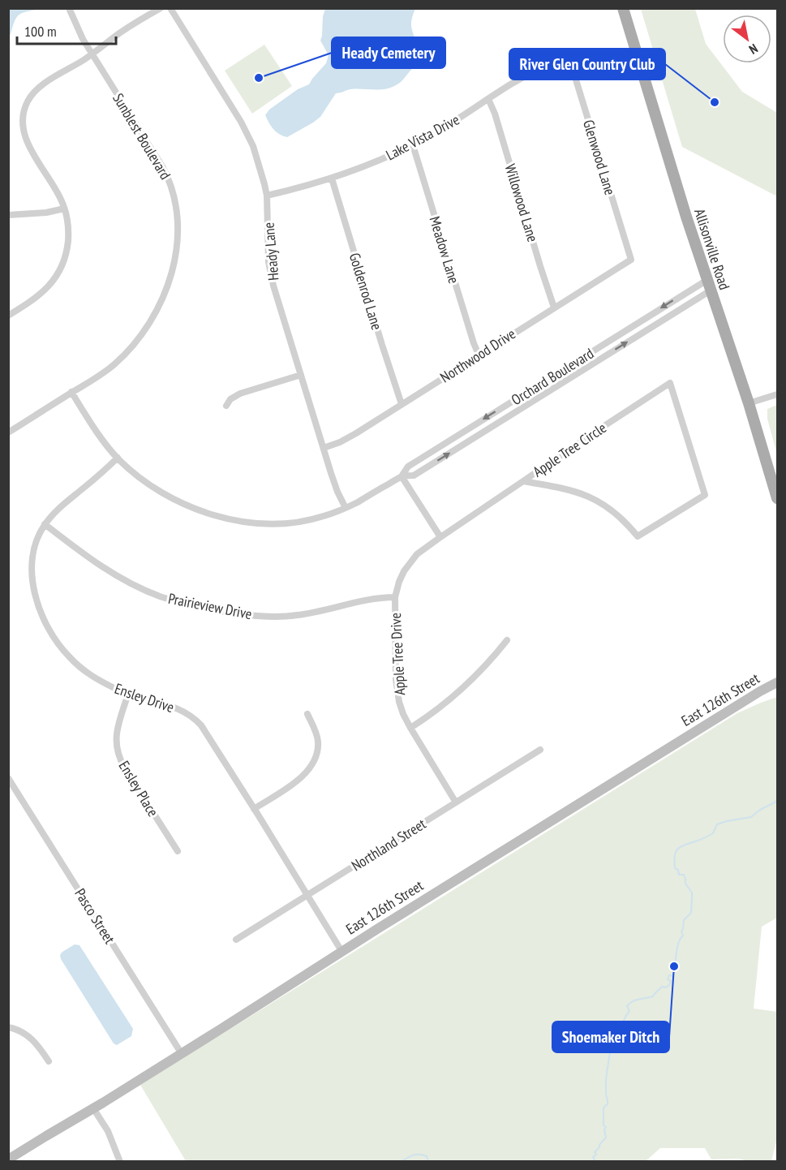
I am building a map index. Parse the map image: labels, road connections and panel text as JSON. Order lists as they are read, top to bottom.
{
  "streets": {
    "main road": ["Allisonville Road", "East 126th Street"],
    "street": [
      "Sunblest Boulevard",
      "Lake Vista Drive",
      "Glenwood Lane",
      "Willowood Lane",
      "Meadow Lane",
      "Heady Lane",
      "Goldenrod Lane",
      "Northwood Drive",
      "Orchard Boulevard",
      "Apple Tree Circle",
      "Prairieview Drive",
      "Apple Tree Drive",
      "Ensley Drive",
      "Ensley Place",
      "Northland Street",
      "Pasco Street"
    ]
  },
  "crossings": [
    ["Sunblest Boulevard", "Orchard Boulevard"],
    ["Lake Vista Drive", "Glenwood Lane"],
    ["Lake Vista Drive", "Willowood Lane"],
    ["Lake Vista Drive", "Meadow Lane"],
    ["Lake Vista Drive", "Heady Lane"],
    ["Lake Vista Drive", "Goldenrod Lane"],
    ["Glenwood Lane", "Northwood Drive"],
    ["Willowood Lane", "Northwood Drive"],
    ["Allisonville Road", "Orchard Boulevard"],
    ["Meadow Lane", "Northwood Drive"],
    ["Heady Lane", "Northwood Drive"],
    ["Heady Lane", "Orchard Boulevard"],
    ["Goldenrod Lane", "Northwood Drive"],
    ["Orchard Boulevard", "Ensley Drive"],
    ["Apple Tree Circle", "Apple Tree Drive"],
    ["Prairieview Drive", "Apple Tree Drive"],
    ["Prairieview Drive", "Ensley Drive"],
    ["Apple Tree Drive", "Northland Street"],
    ["Ensley Drive", "East 126th Street"],
    ["Ensley Drive", "Ensley Place"],
    ["Ensley Drive", "Northland Street"],
    ["East 126th Street", "Pasco Street"]
  ],
  "places": ["Heady Cemetery", "River Glen Country Club", "Shoemaker Ditch"],
  "scale_bar": "100 m",
  "north": "bottom right"
}
